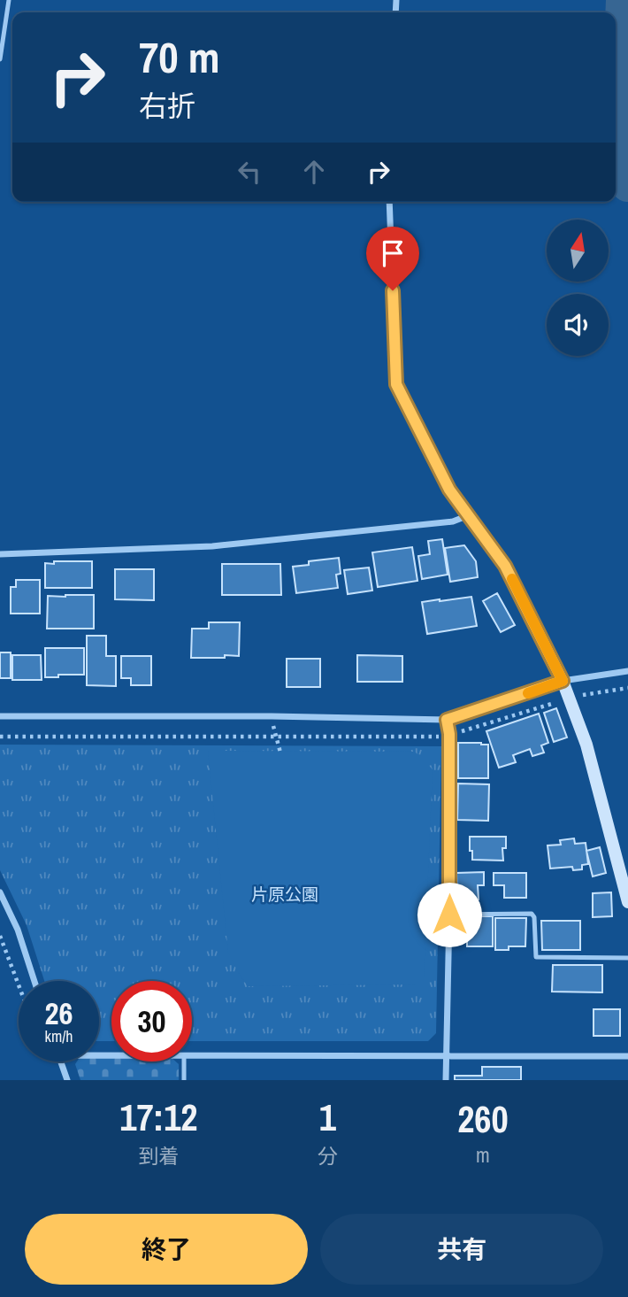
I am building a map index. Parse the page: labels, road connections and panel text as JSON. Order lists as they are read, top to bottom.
{
  "parks": ["片原公園"],
  "north": "top",
  "page": {
    "turn": ["70 m", "右折"],
    "speed": "26 km/h",
    "limit": "30",
    "eta": [
      "17:12",
      "到着",
      "1",
      "分",
      "260",
      "m"
    ],
    "buttons": ["終了", "共有"]
  }
}
